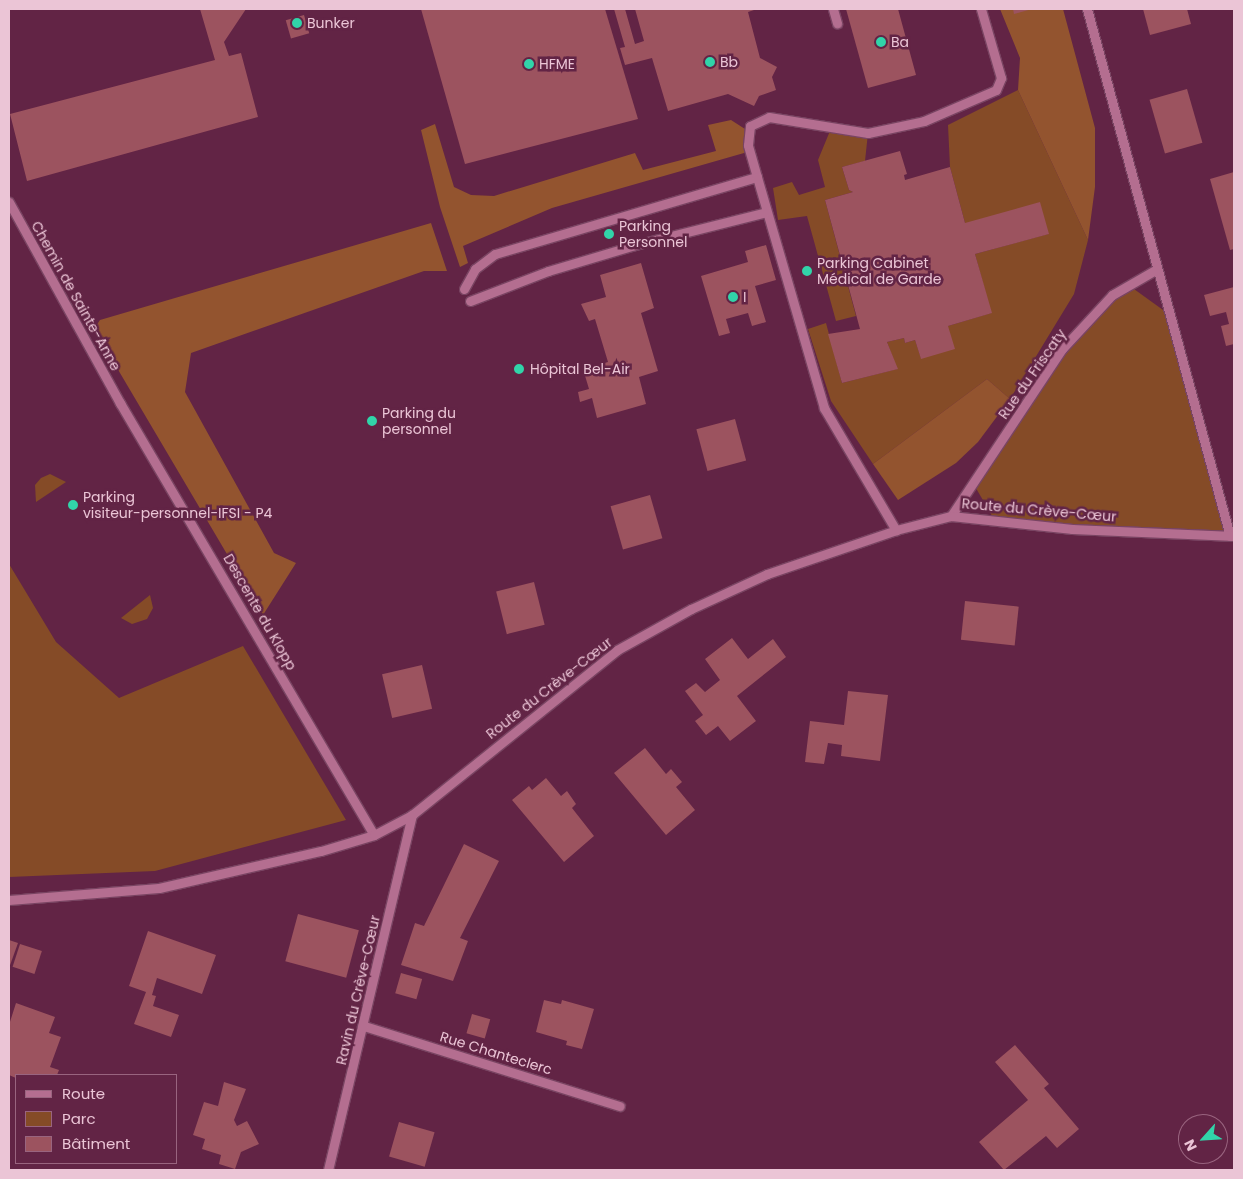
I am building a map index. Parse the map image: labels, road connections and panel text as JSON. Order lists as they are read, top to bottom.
{
  "streets": {
    "street": [
      "Chemin de Sainte-Anne",
      "Rue du Friscaty",
      "Route du Crève-Cœur",
      "Descente du Klopp",
      "Ravin du Crève-Cœur",
      "Rue Chanteclerc"
    ]
  },
  "crossings": [
    ["Chemin de Sainte-Anne", "Descente du Klopp"],
    ["Rue du Friscaty", "Route du Crève-Cœur"],
    ["Route du Crève-Cœur", "Descente du Klopp"],
    ["Route du Crève-Cœur", "Ravin du Crève-Cœur"],
    ["Ravin du Crève-Cœur", "Rue Chanteclerc"]
  ],
  "places": [
    "Bunker",
    "Ba",
    "Bb",
    "HFME",
    "Parking Personnel",
    "Parking Cabinet Médical de Garde",
    "I",
    "Hôpital Bel-Air",
    "Parking du personnel",
    "Parking visiteur-personnel-IFSI - P4"
  ],
  "legend": ["Route", "Parc", "Bâtiment"],
  "north": "bottom left"
}
